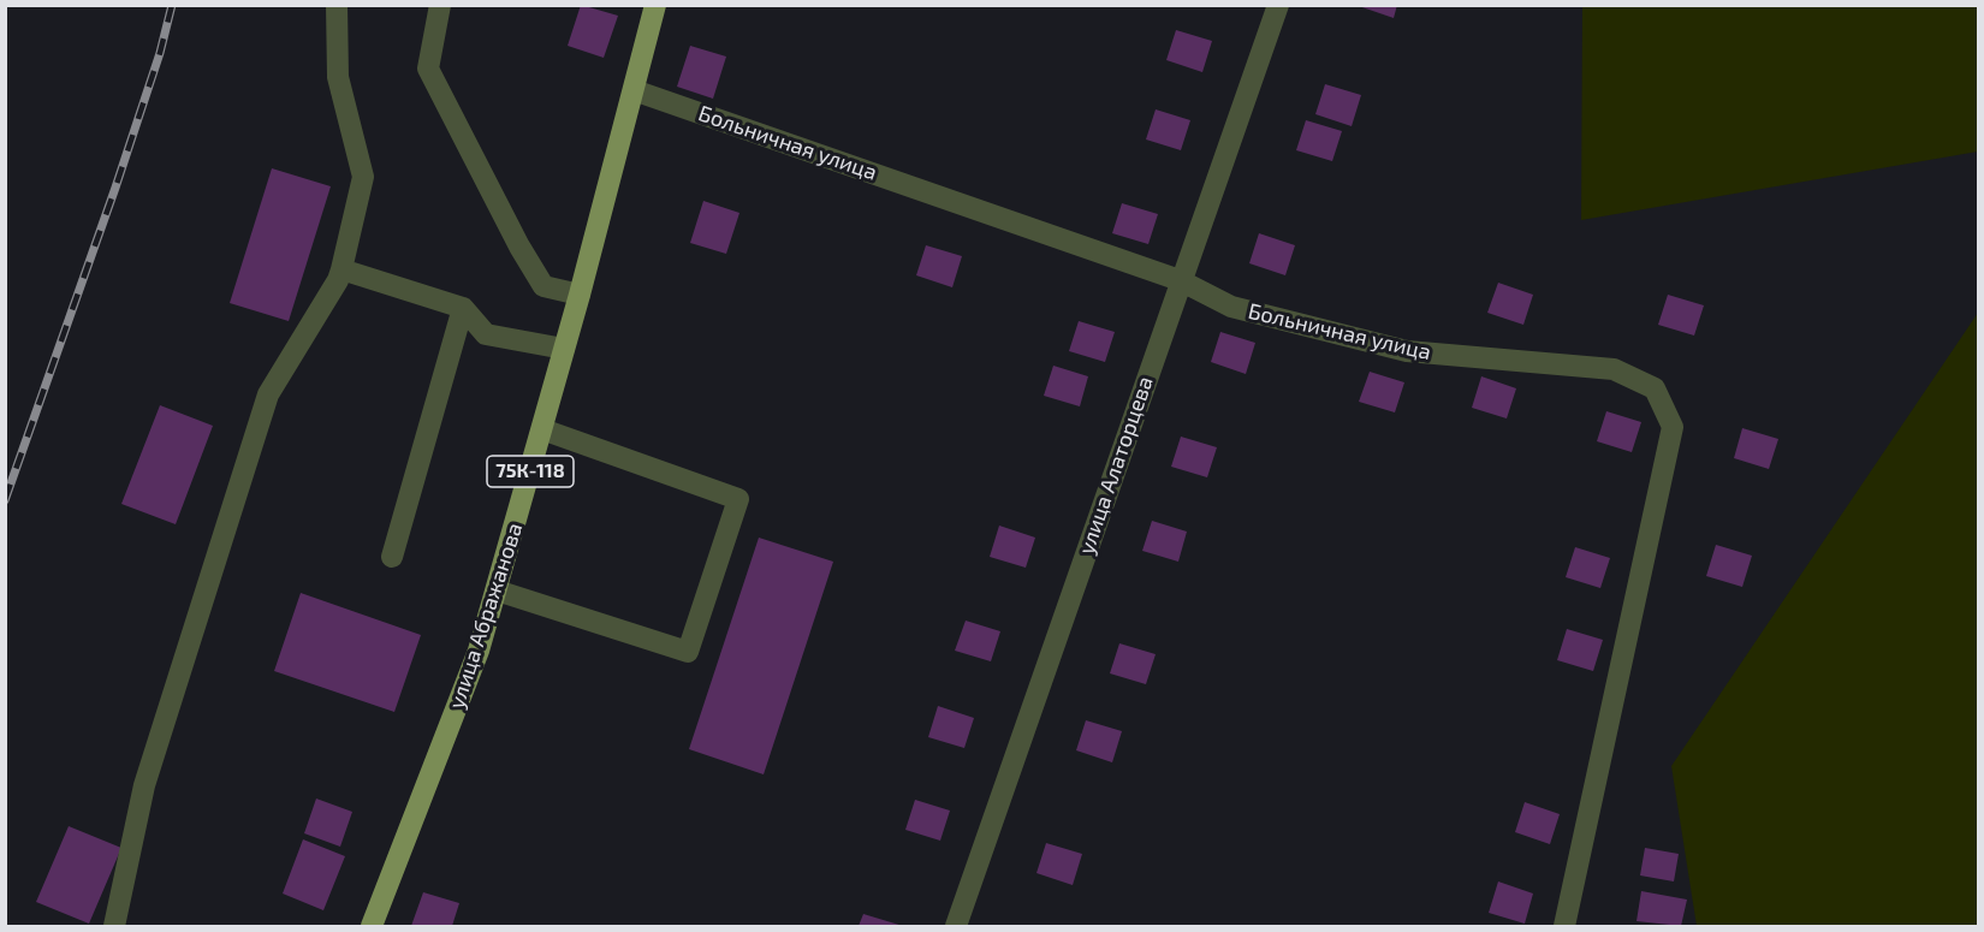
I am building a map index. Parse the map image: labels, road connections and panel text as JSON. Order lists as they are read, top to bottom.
{
  "streets": {
    "main road": ["75К-118", "улица Абражанова"],
    "street": ["Больничная улица", "улица Алаторцева"]
  },
  "crossings": [
    ["Больничная улица", "улица Алаторцева"],
    ["Больничная улица", "улица Абражанова"]
  ]
}
